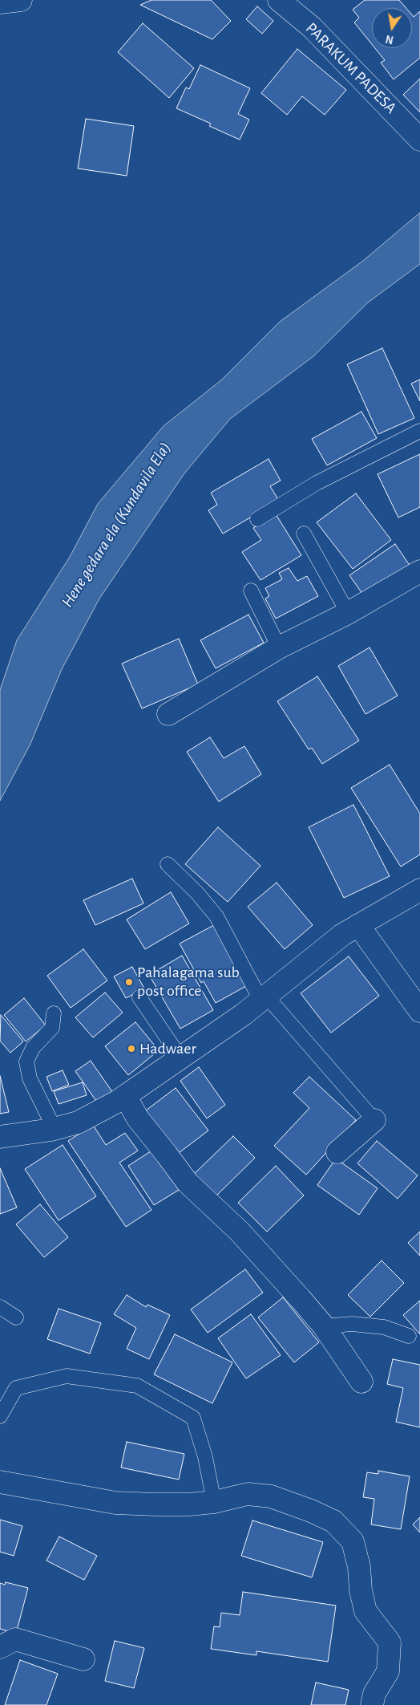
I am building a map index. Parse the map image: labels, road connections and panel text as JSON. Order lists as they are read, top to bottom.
{
  "streets": {
    "street": ["PARAKUM PADESA"]
  },
  "water": ["Hene gedara ela (Kundavila Ela)"],
  "places": ["Pahalagama sub post office", "Hadwaer"],
  "north": "bottom"
}
